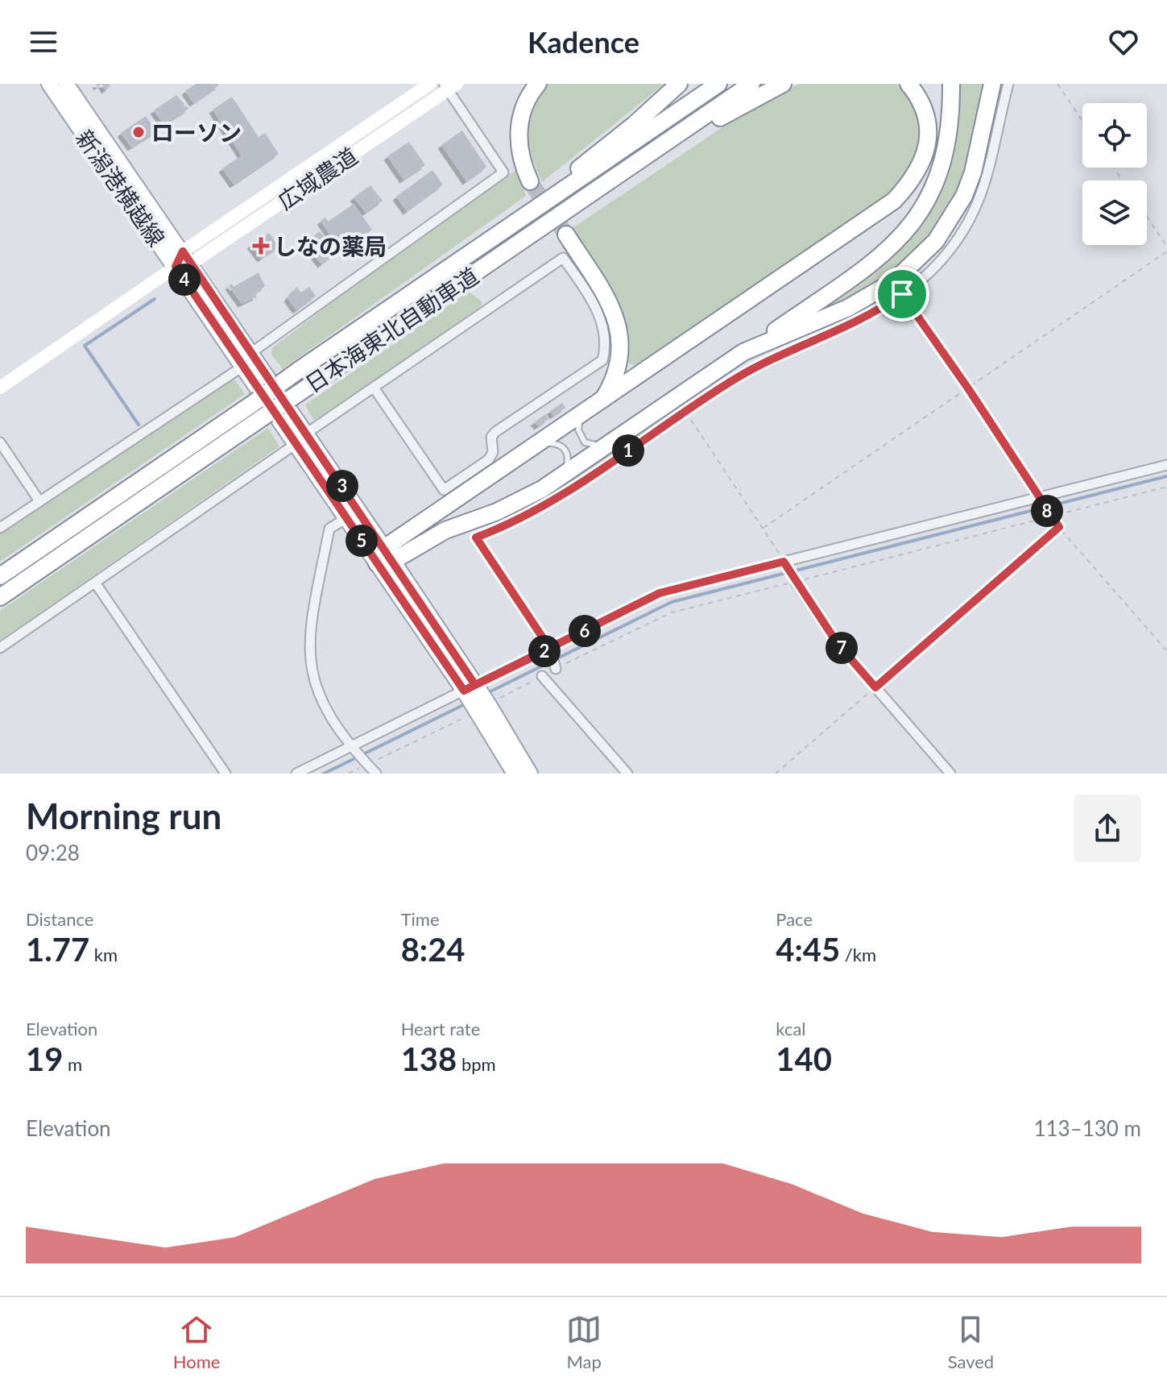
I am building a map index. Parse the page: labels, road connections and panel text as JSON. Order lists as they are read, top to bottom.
{
  "streets": {
    "highway": ["日本海東北自動車道"],
    "main road": ["新潟港横越線"],
    "street": ["広域農道"]
  },
  "crossings": [
    ["広域農道", "新潟港横越線"]
  ],
  "places": {
    "other": ["ローソン"],
    "health": ["しなの薬局"]
  },
  "page": {
    "header": "Kadence",
    "pins": [
      "4",
      "1",
      "3",
      "8",
      "5",
      "6",
      "7",
      "2"
    ],
    "heading": ["Morning run", "09:28"],
    "stats": [
      ["Distance", "1.77 km"],
      ["Time", "8:24"],
      ["Pace", "4:45 /km"],
      ["Elevation", "19 m"],
      ["Heart rate", "138 bpm"],
      ["kcal", "140"]
    ],
    "chart": ["Elevation", "113–130 m"],
    "tabs": ["Home", "Map", "Saved"]
  }
}
